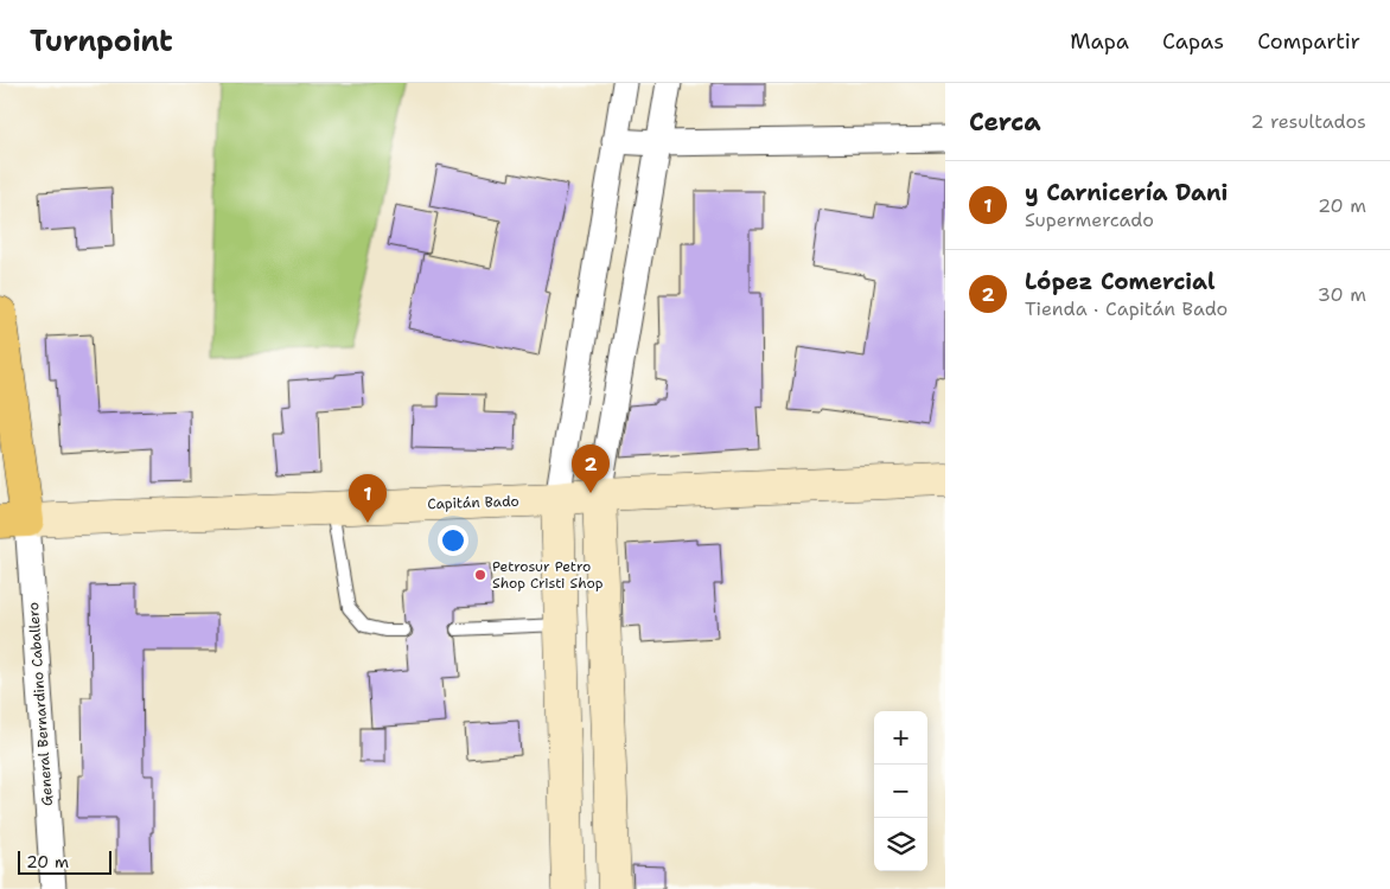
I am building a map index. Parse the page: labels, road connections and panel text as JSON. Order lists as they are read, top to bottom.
{
  "streets": {
    "main road": ["Capitán Bado"],
    "street": ["General Bernardino Caballero"]
  },
  "crossings": [
    ["Capitán Bado", "General Bernardino Caballero"]
  ],
  "places": ["Petrosur Petro Shop Cristi Shop"],
  "scale_bar": "20 m",
  "page": {
    "header": "Turnpoint",
    "nav": ["Mapa", "Capas", "Compartir"],
    "heading": ["Cerca", "2 resultados"],
    "list": [
      {
        "mark": "1",
        "name": "y Carnicería Dani",
        "note": "Supermercado",
        "value": "20 m"
      },
      {
        "mark": "2",
        "name": "López Comercial",
        "note": "Tienda · Capitán Bado",
        "value": "30 m"
      }
    ],
    "pins": ["2", "1"],
    "map_buttons": ["+", "−"],
    "scale": "20 m"
  }
}
